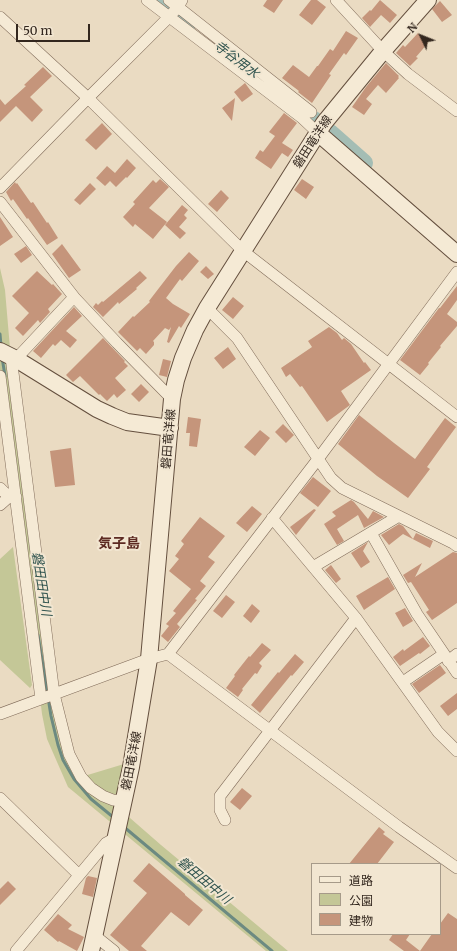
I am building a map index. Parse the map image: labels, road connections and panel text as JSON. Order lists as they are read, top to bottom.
{
  "streets": {
    "main road": ["磐田竜洋線"]
  },
  "districts": ["気子島"],
  "water": ["寺谷用水", "磐田田中川"],
  "legend": ["道路", "公園", "建物"],
  "scale_bar": "50 m",
  "north": "top left"
}
